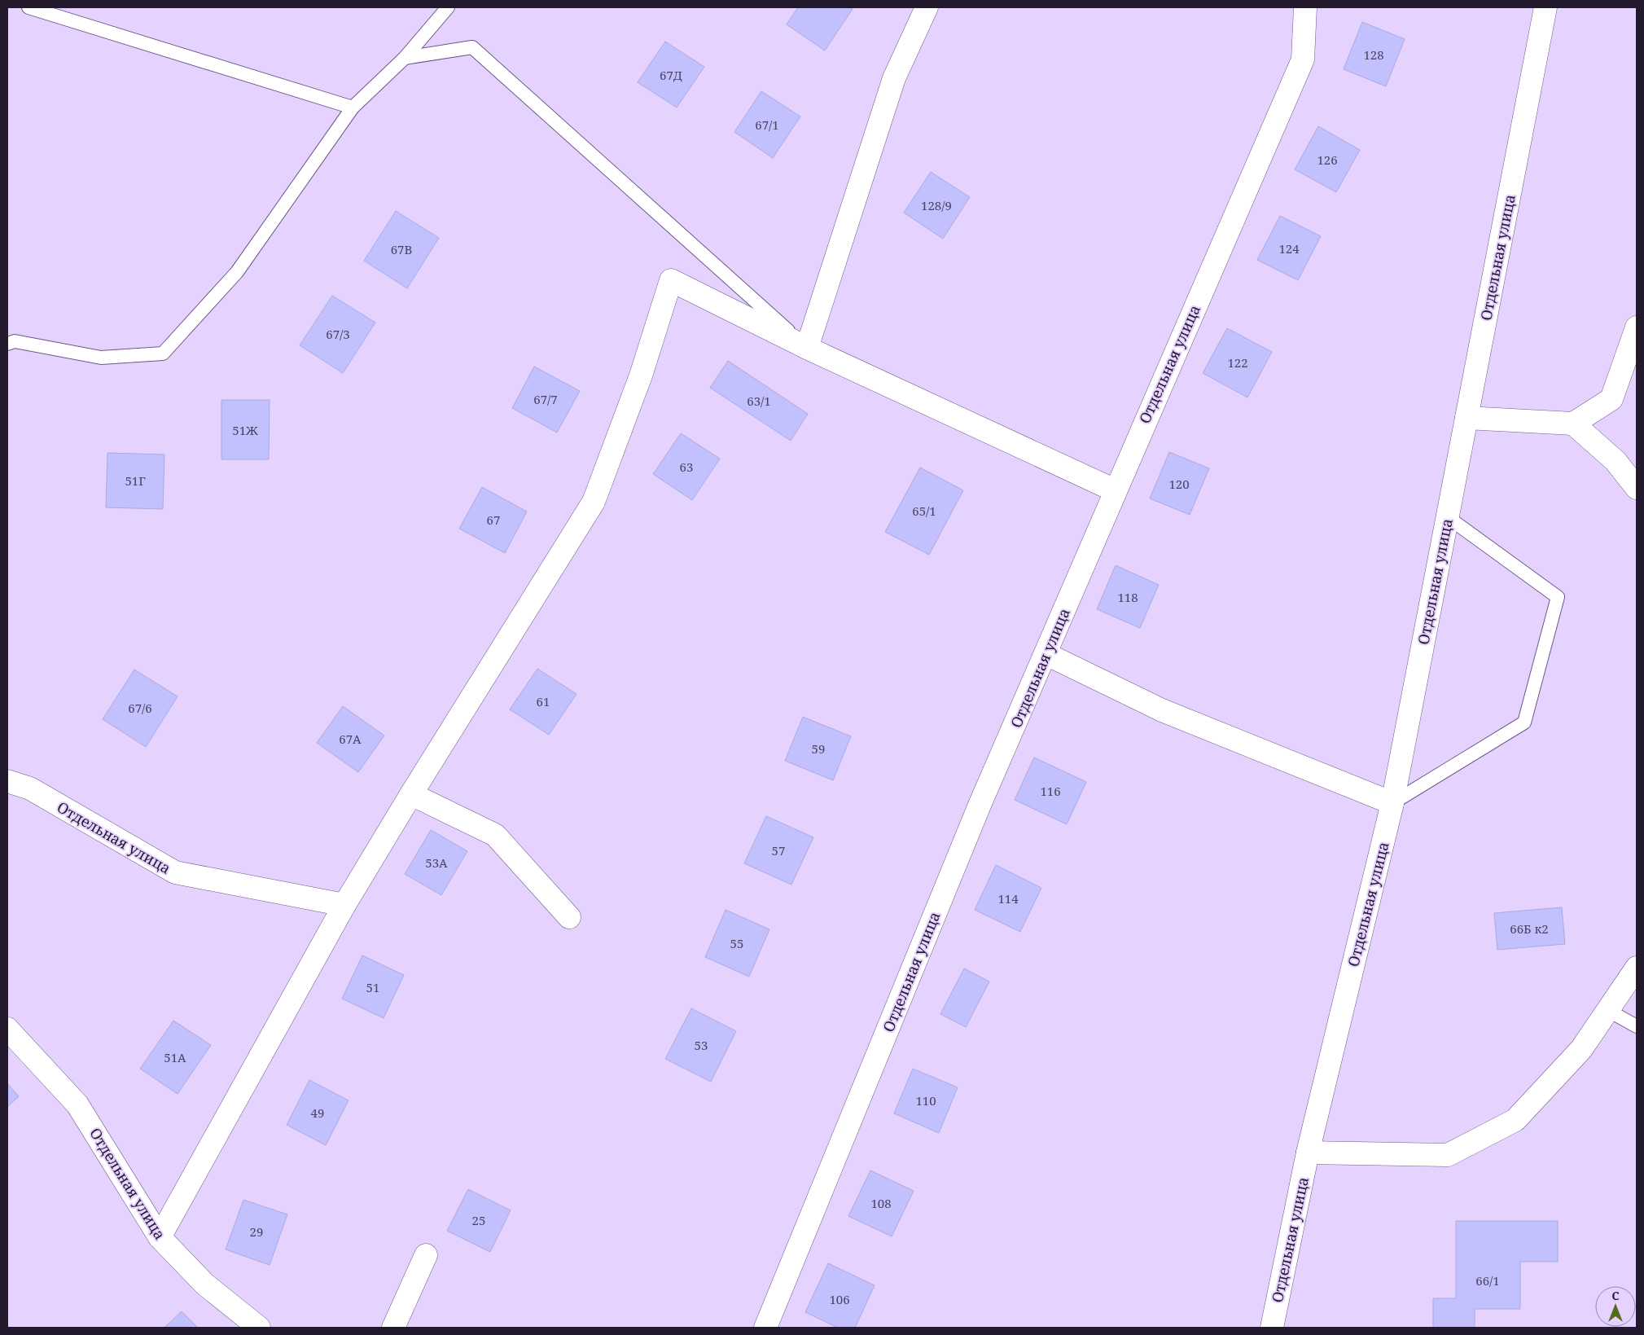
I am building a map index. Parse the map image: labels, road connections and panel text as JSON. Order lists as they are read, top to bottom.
{
  "streets": {
    "street": ["Отдельная улица"]
  },
  "house_numbers": [
    "128",
    "67Д",
    "67/1",
    "126",
    "128/9",
    "124",
    "67В",
    "67/3",
    "122",
    "67/7",
    "63/1",
    "51Ж",
    "63",
    "51Г",
    "120",
    "65/1",
    "67",
    "118",
    "61",
    "67/6",
    "67А",
    "59",
    "116",
    "57",
    "53А",
    "114",
    "66Б к2",
    "55",
    "51",
    "53",
    "51А",
    "110",
    "49",
    "108",
    "25",
    "29",
    "66/1",
    "106"
  ],
  "north": "top"
}
